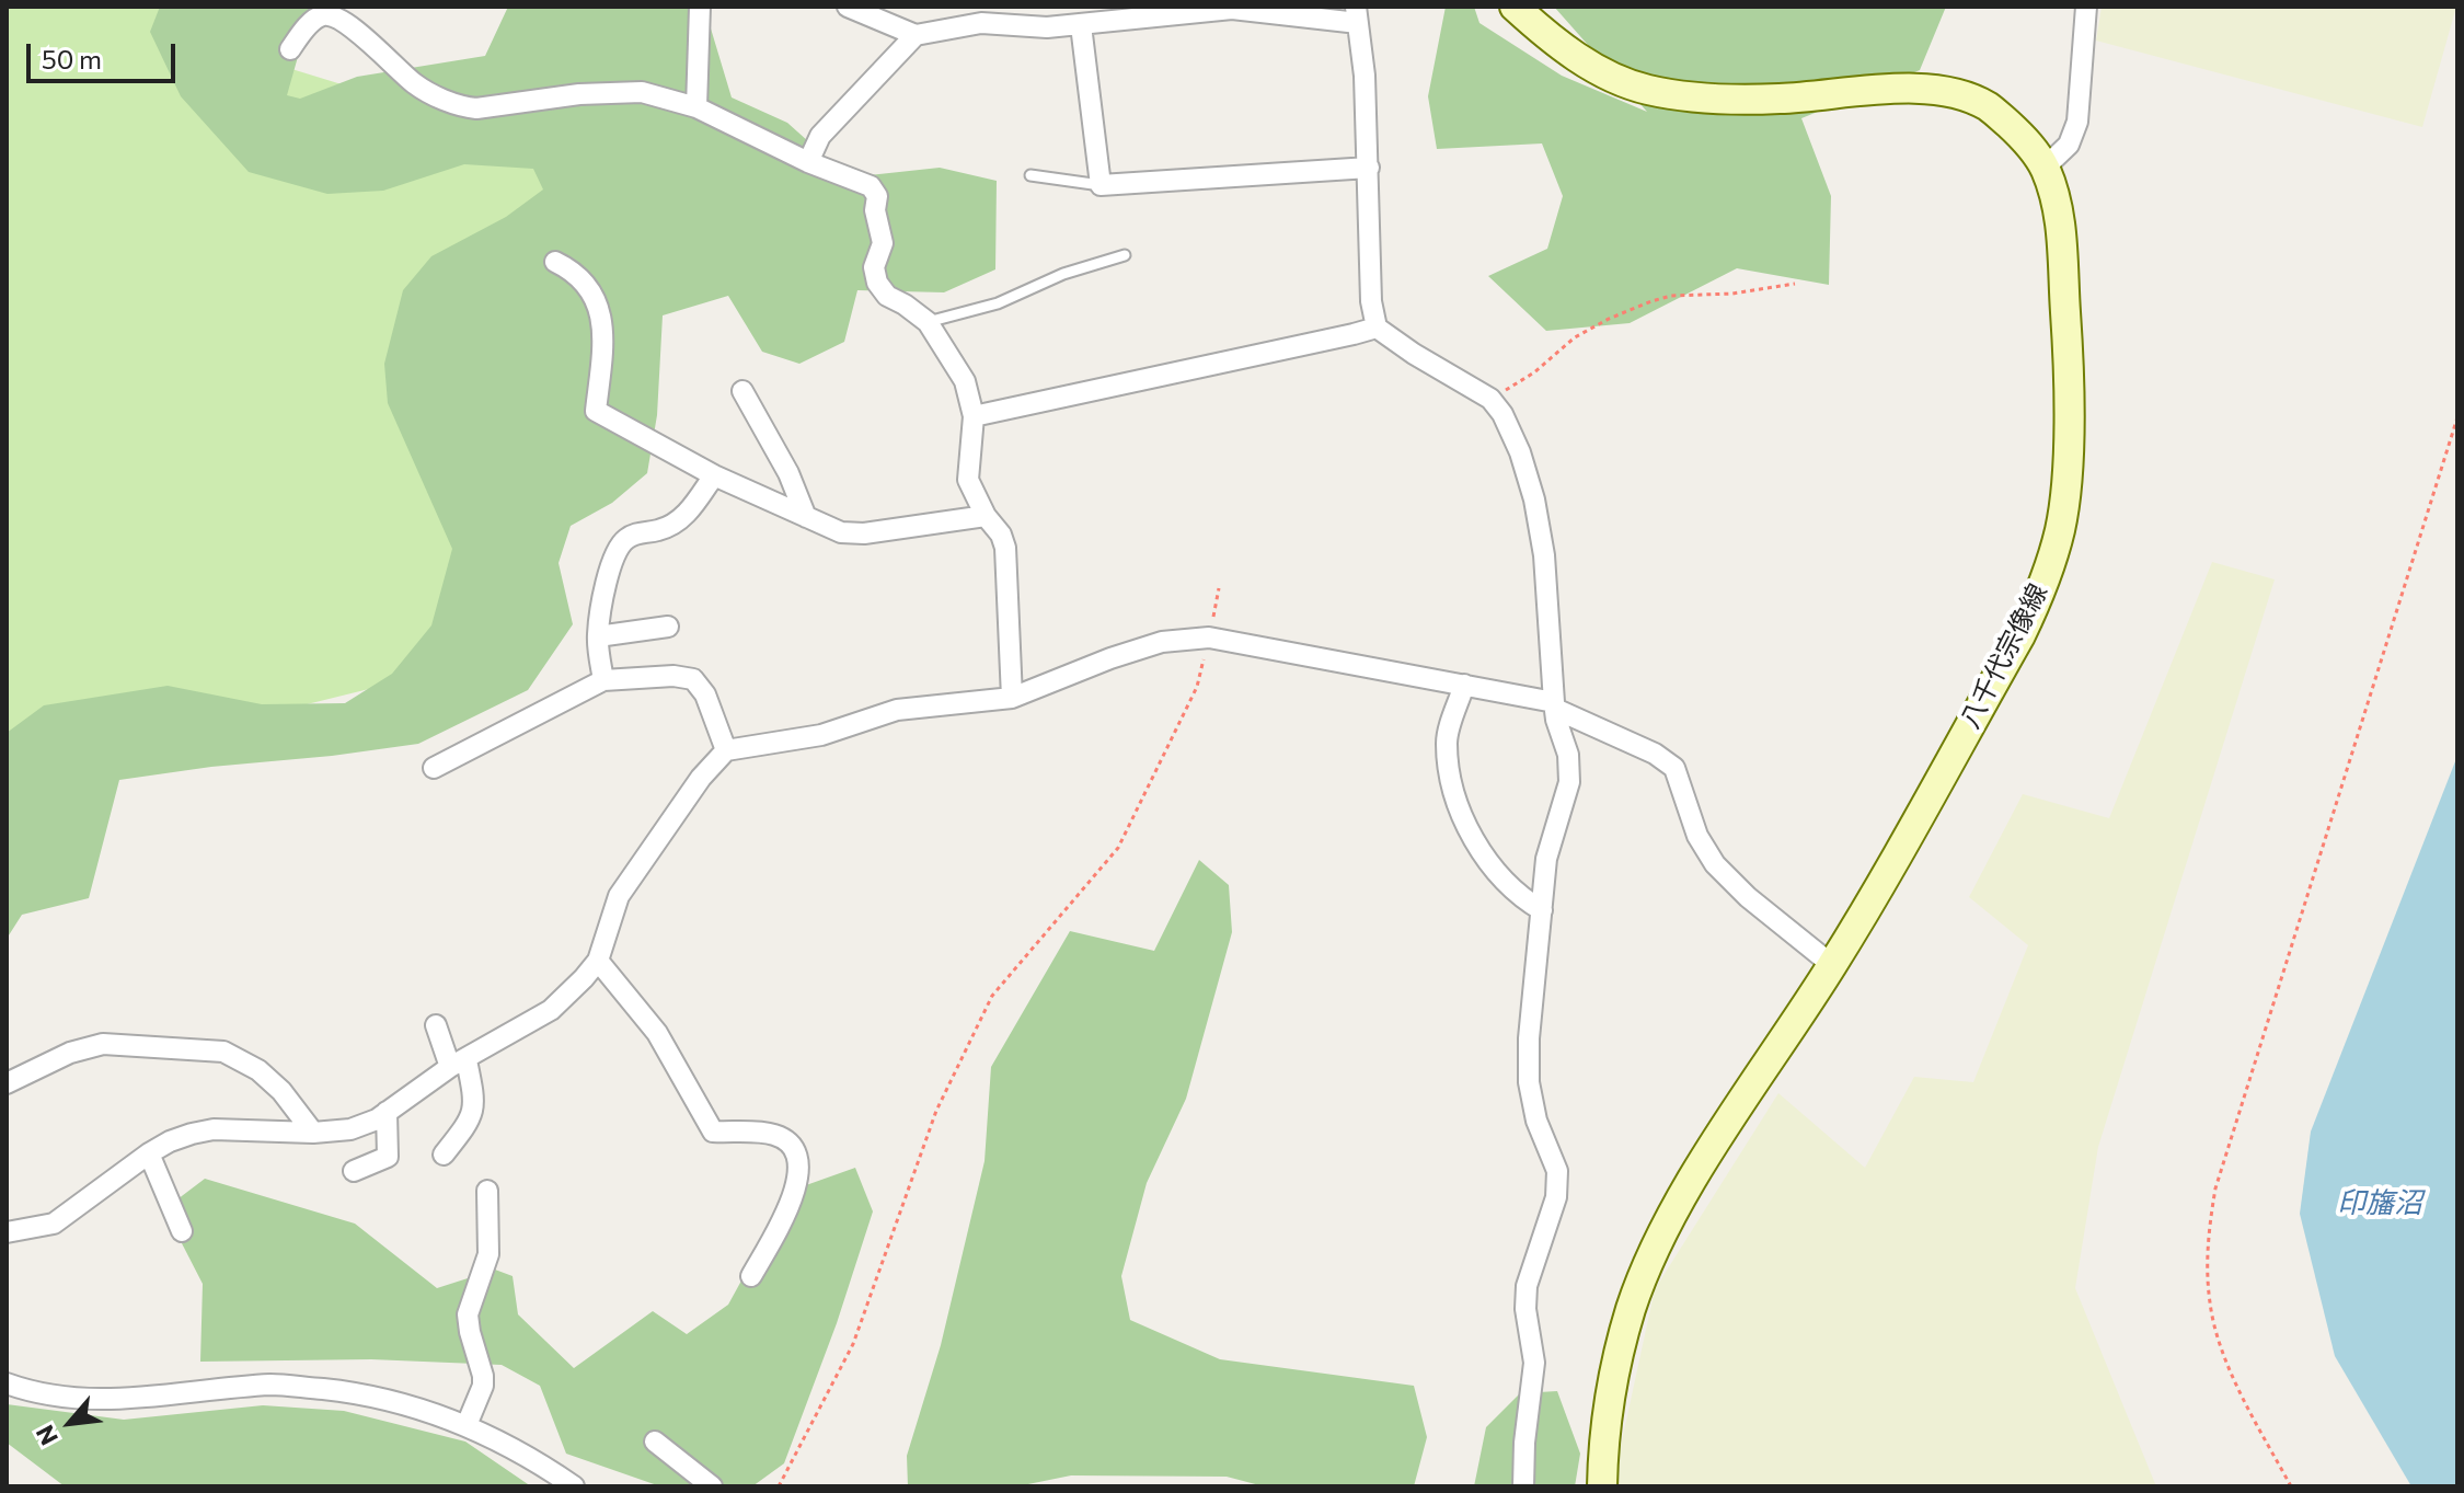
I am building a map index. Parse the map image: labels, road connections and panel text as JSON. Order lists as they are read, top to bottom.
{
  "streets": {
    "main road": ["八千代宗像線"]
  },
  "water": ["印旛沼"],
  "scale_bar": "50 m",
  "north": "bottom left"
}
